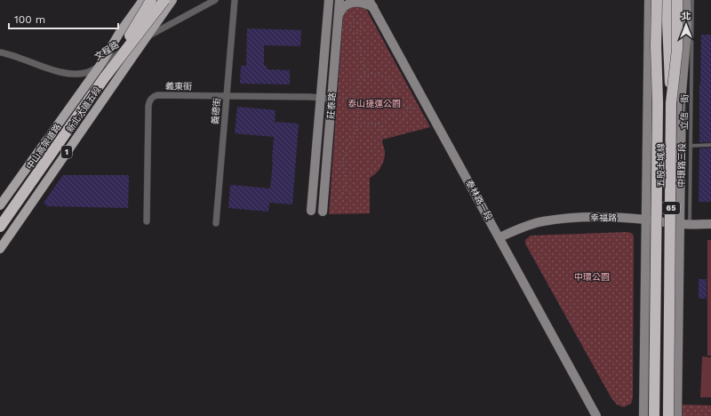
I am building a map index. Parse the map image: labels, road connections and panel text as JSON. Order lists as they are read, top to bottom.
{
  "streets": {
    "highway": [
      "中山高架道路",
      "1",
      "五股土城線",
      "65"
    ],
    "main road": ["新北大道五段"],
    "street": [
      "文程路",
      "義東街",
      "莊泰路",
      "義德街",
      "中環路三段",
      "泰林路一段",
      "幸福路"
    ],
    "lane": ["立信一街"]
  },
  "crossings": [
    ["文程路", "新北大道五段"],
    ["義東街", "莊泰路"],
    ["義東街", "義德街"],
    ["立信一街", "中環路三段"],
    ["立信一街", "幸福路"],
    ["中環路三段", "幸福路"],
    ["泰林路一段", "幸福路"]
  ],
  "parks": ["泰山捷運公園", "中環公園"],
  "scale_bar": "100 m",
  "north": "top"
}
